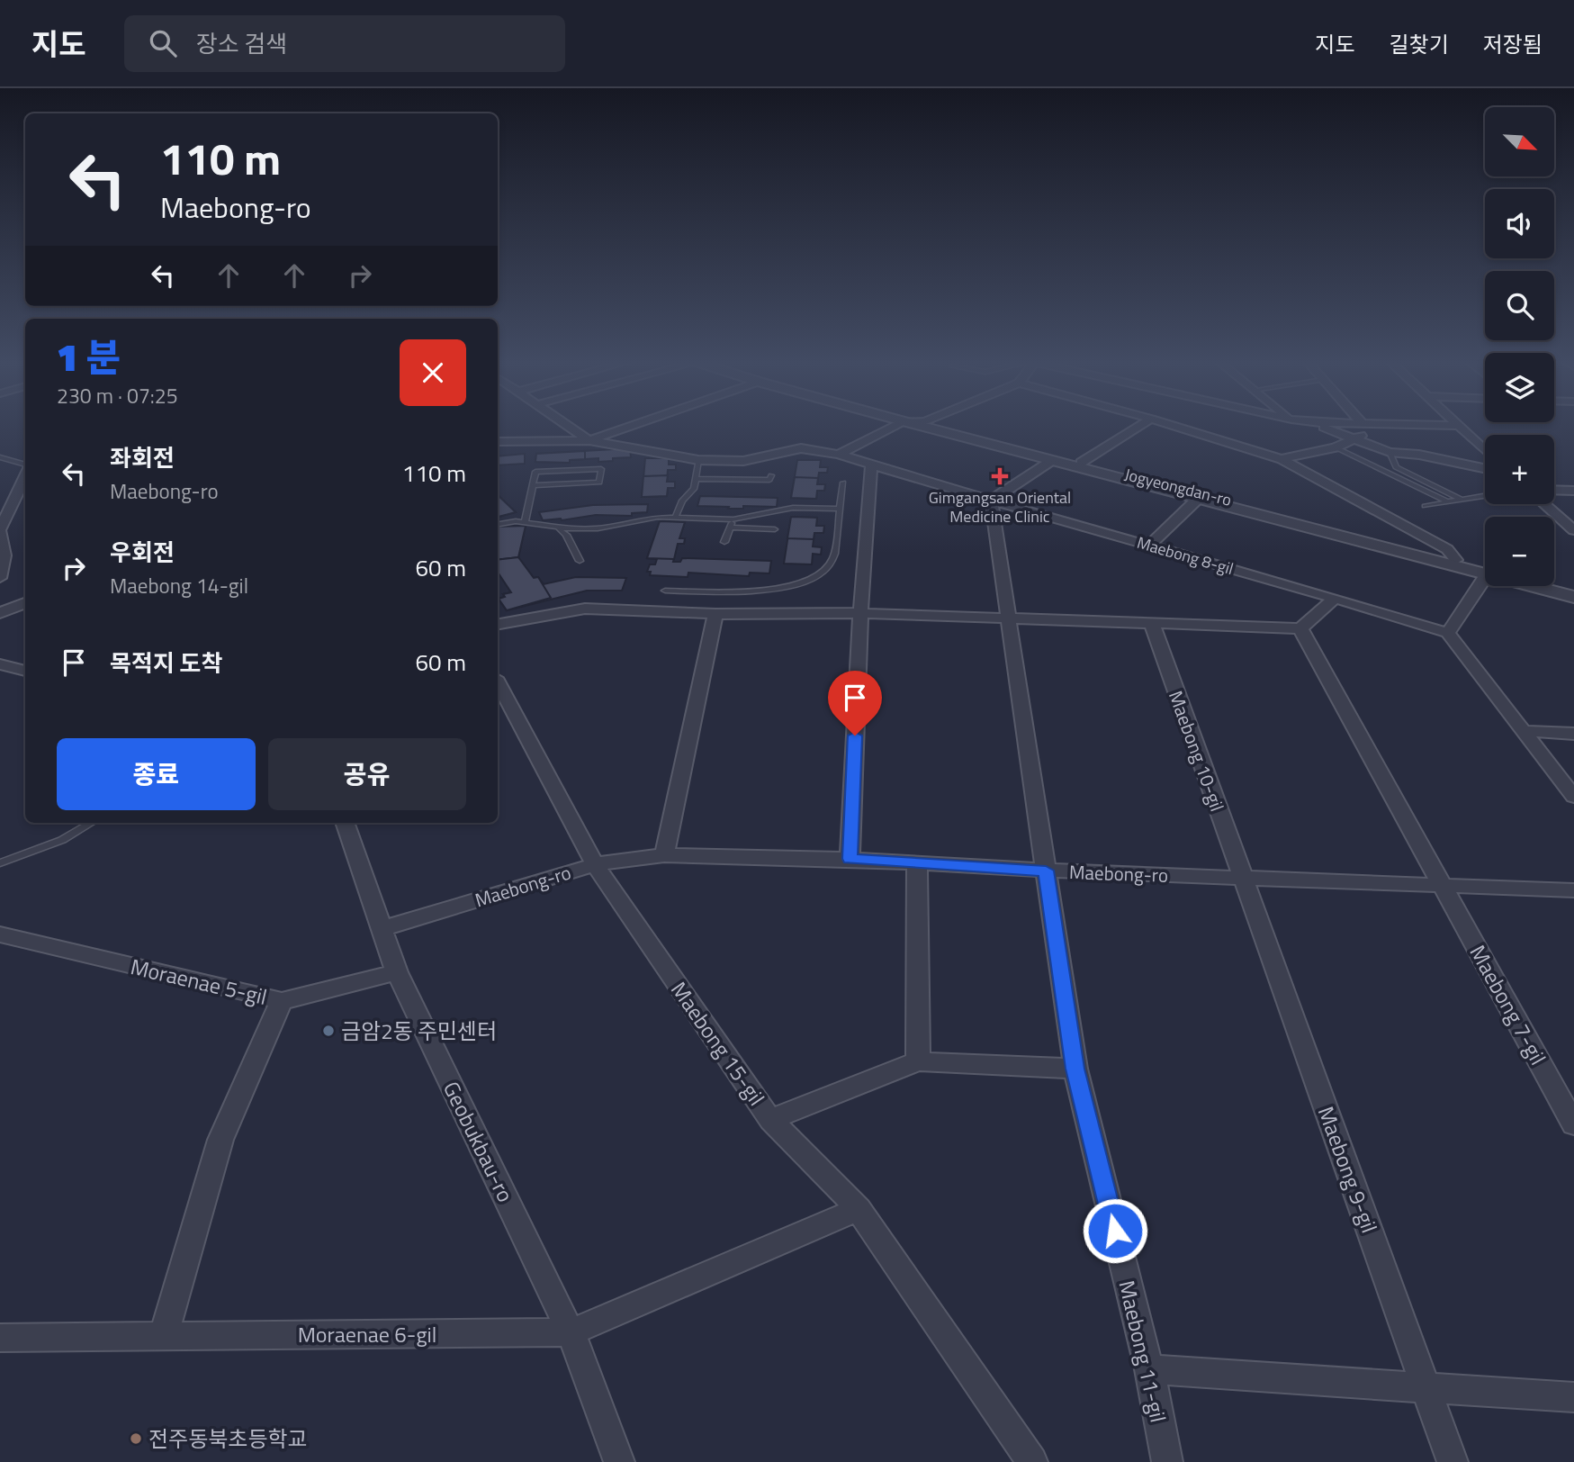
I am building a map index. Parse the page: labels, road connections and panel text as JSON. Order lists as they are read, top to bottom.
{
  "streets": {
    "street": [
      "Jogyeongdan-ro",
      "Maebong 8-gil",
      "Maebong 10-gil",
      "Maebong-ro",
      "Moraenae 5-gil",
      "Maebong 7-gil",
      "Maebong 15-gil",
      "Geobukbau-ro",
      "Maebong 9-gil",
      "Moraenae 6-gil",
      "Maebong 11-gil"
    ]
  },
  "crossings": [
    ["Jogyeongdan-ro", "Maebong 8-gil"],
    ["Maebong 8-gil", "Maebong 11-gil"],
    ["Maebong 10-gil", "Maebong-ro"],
    ["Maebong 10-gil", "Maebong 9-gil"],
    ["Maebong-ro", "Maebong 7-gil"],
    ["Maebong-ro", "Maebong 15-gil"],
    ["Maebong-ro", "Geobukbau-ro"],
    ["Maebong-ro", "Maebong 9-gil"],
    ["Maebong-ro", "Maebong 11-gil"],
    ["Moraenae 5-gil", "Geobukbau-ro"],
    ["Geobukbau-ro", "Moraenae 6-gil"]
  ],
  "places": {
    "health": ["Gimgangsan Oriental Medicine Clinic"],
    "other": ["금암2동 주민센터", "전주동북초등학교"]
  },
  "north": "bottom right",
  "page": {
    "header": "지도",
    "search": "장소 검색",
    "nav": ["지도", "길찾기", "저장됨"],
    "map_buttons": ["+", "−"],
    "turn": ["110 m", "Maebong-ro"],
    "heading": ["1 분", "230 m · 07:25"],
    "list": [
      {
        "name": "좌회전",
        "note": "Maebong-ro",
        "value": "110 m"
      },
      {
        "name": "우회전",
        "note": "Maebong 14-gil",
        "value": "60 m"
      },
      {
        "name": "목적지 도착",
        "value": "60 m"
      }
    ],
    "buttons": ["종료", "공유"]
  }
}
